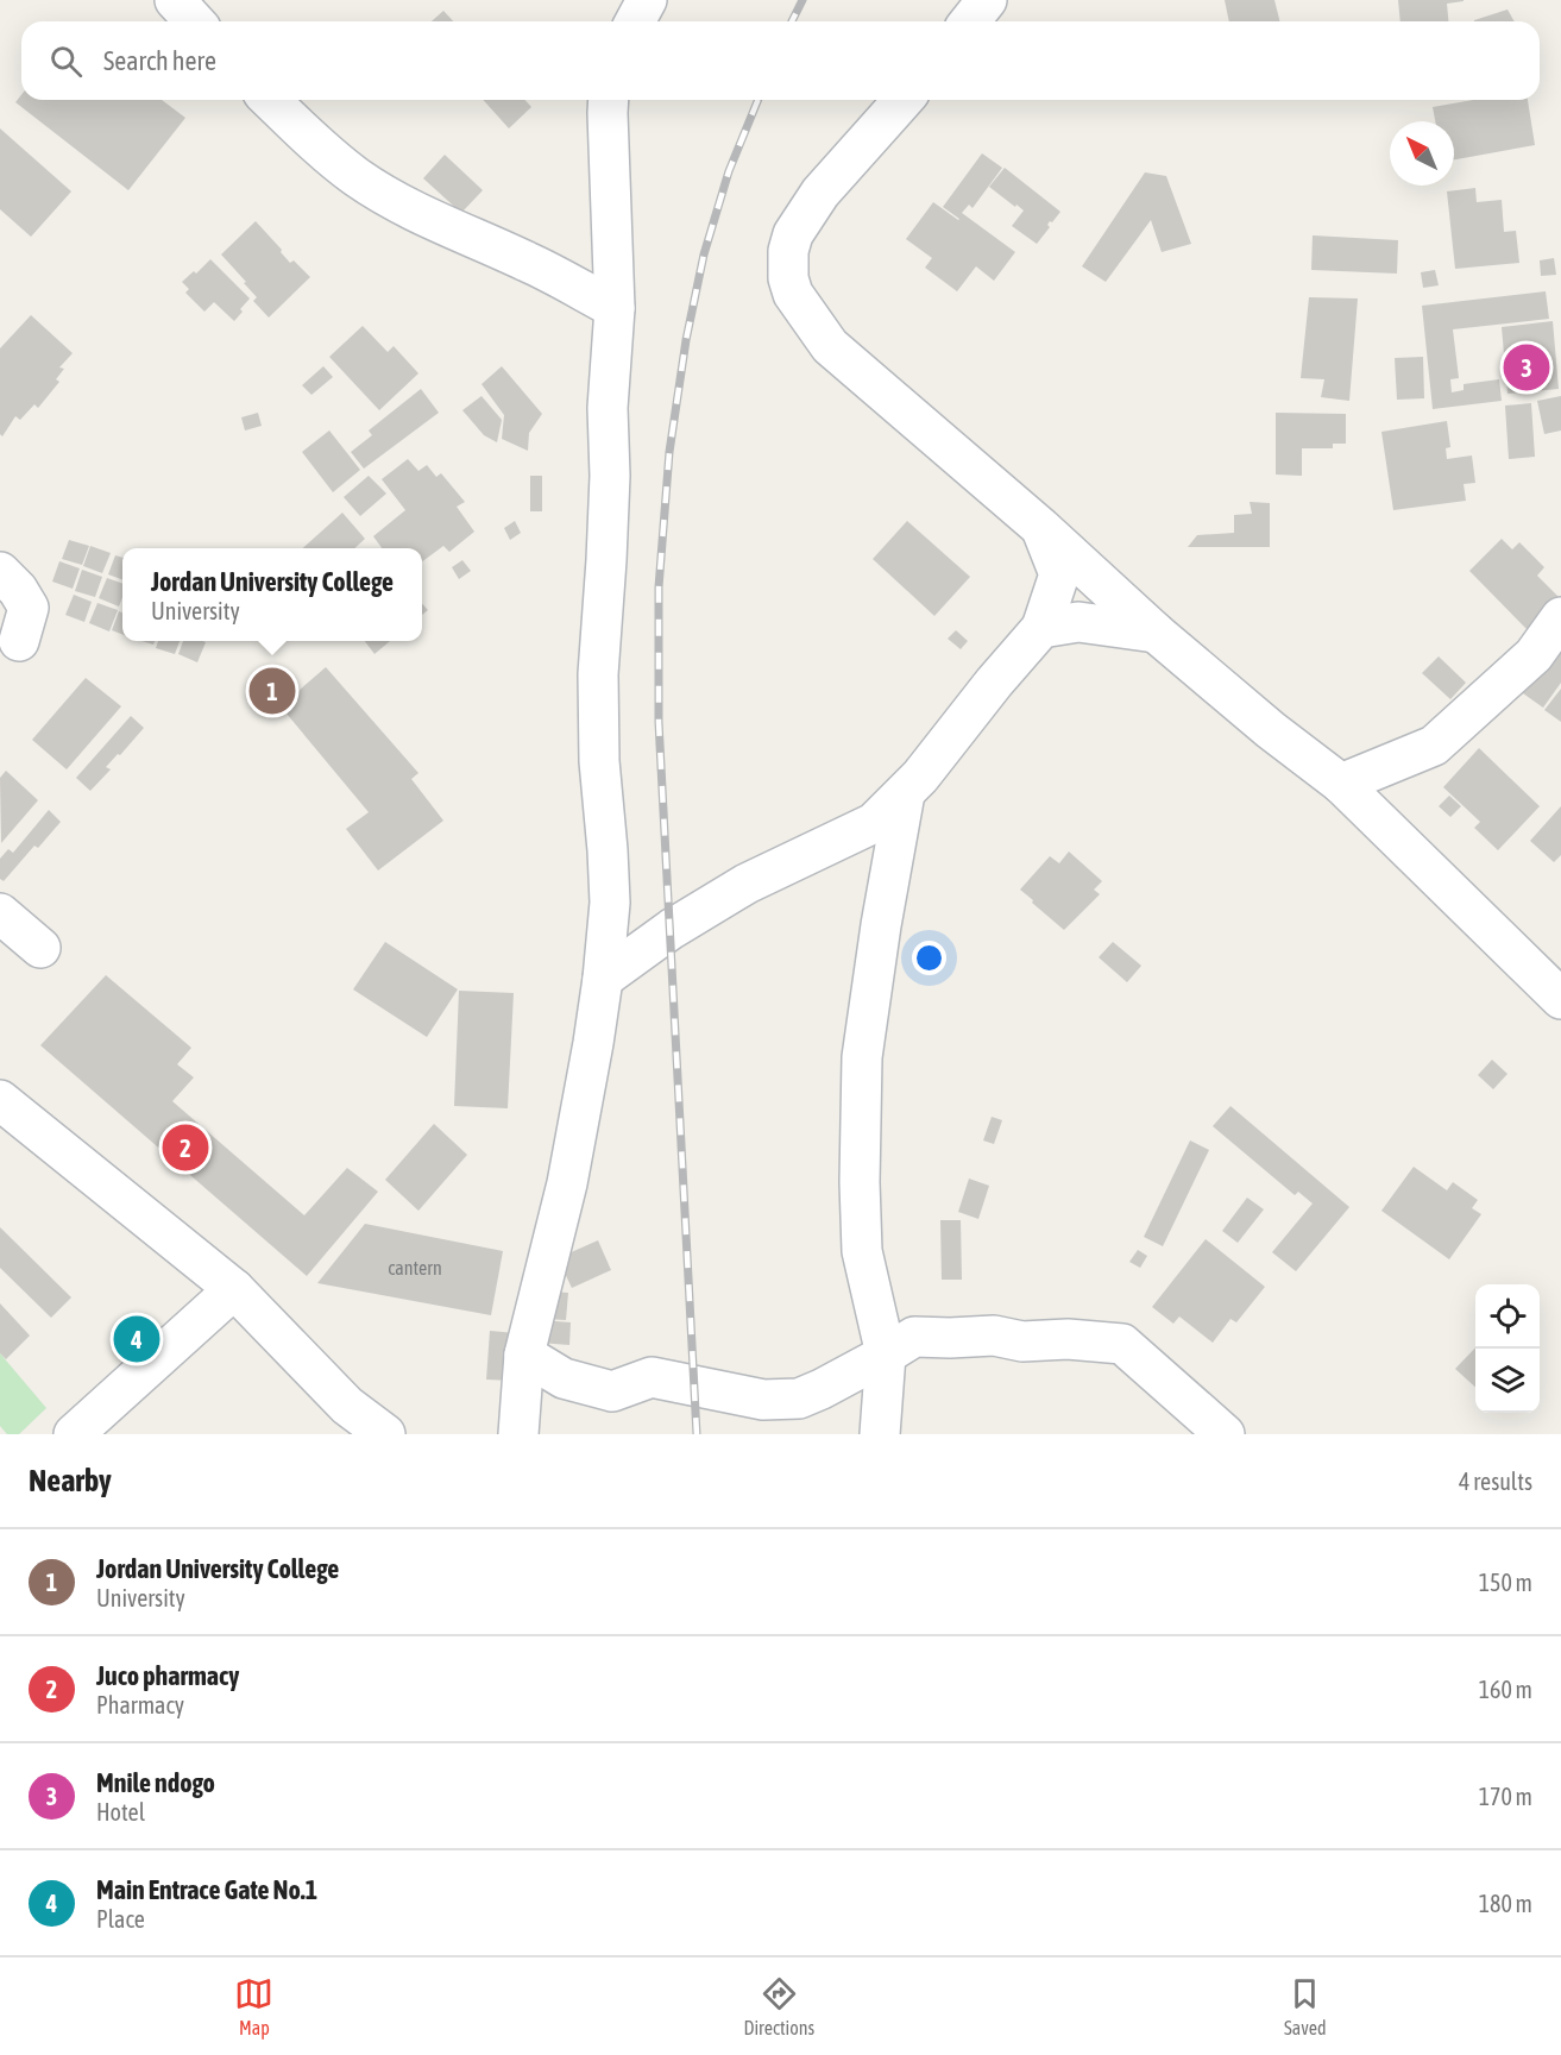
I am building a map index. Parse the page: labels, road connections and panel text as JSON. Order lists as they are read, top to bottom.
{
  "house_numbers": ["cantern"],
  "north": "top left",
  "page": {
    "search": "Search here",
    "pins": [
      "3",
      "1",
      "2",
      "4"
    ],
    "popup": ["Jordan University College", "University"],
    "heading": ["Nearby", "4 results"],
    "list": [
      {
        "mark": "1",
        "name": "Jordan University College",
        "note": "University",
        "value": "150 m"
      },
      {
        "mark": "2",
        "name": "Juco pharmacy",
        "note": "Pharmacy",
        "value": "160 m"
      },
      {
        "mark": "3",
        "name": "Mnile ndogo",
        "note": "Hotel",
        "value": "170 m"
      },
      {
        "mark": "4",
        "name": "Main Entrace Gate No.1",
        "note": "Place",
        "value": "180 m"
      }
    ],
    "nav": ["Map", "Directions", "Saved"]
  }
}
